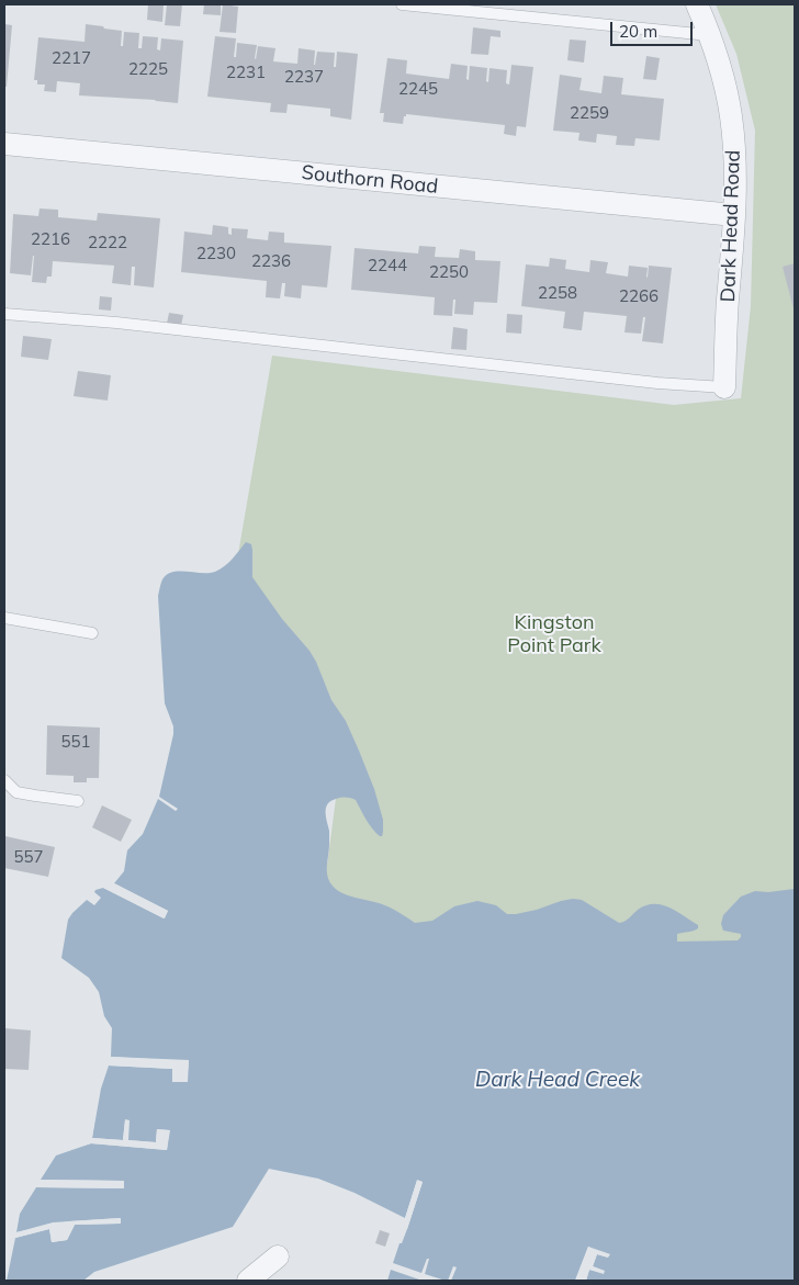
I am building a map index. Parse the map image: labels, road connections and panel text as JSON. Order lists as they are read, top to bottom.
{
  "streets": {
    "street": ["Southorn Road", "Dark Head Road"]
  },
  "crossings": [
    ["Southorn Road", "Dark Head Road"]
  ],
  "water": ["Dark Head Creek"],
  "parks": ["Kingston Point Park"],
  "house_numbers": [
    "2217",
    "2225",
    "2231",
    "2237",
    "2245",
    "2259",
    "2216",
    "2222",
    "2230",
    "2236",
    "2244",
    "2250",
    "2258",
    "2266",
    "551",
    "557"
  ],
  "scale_bar": "20 m"
}
